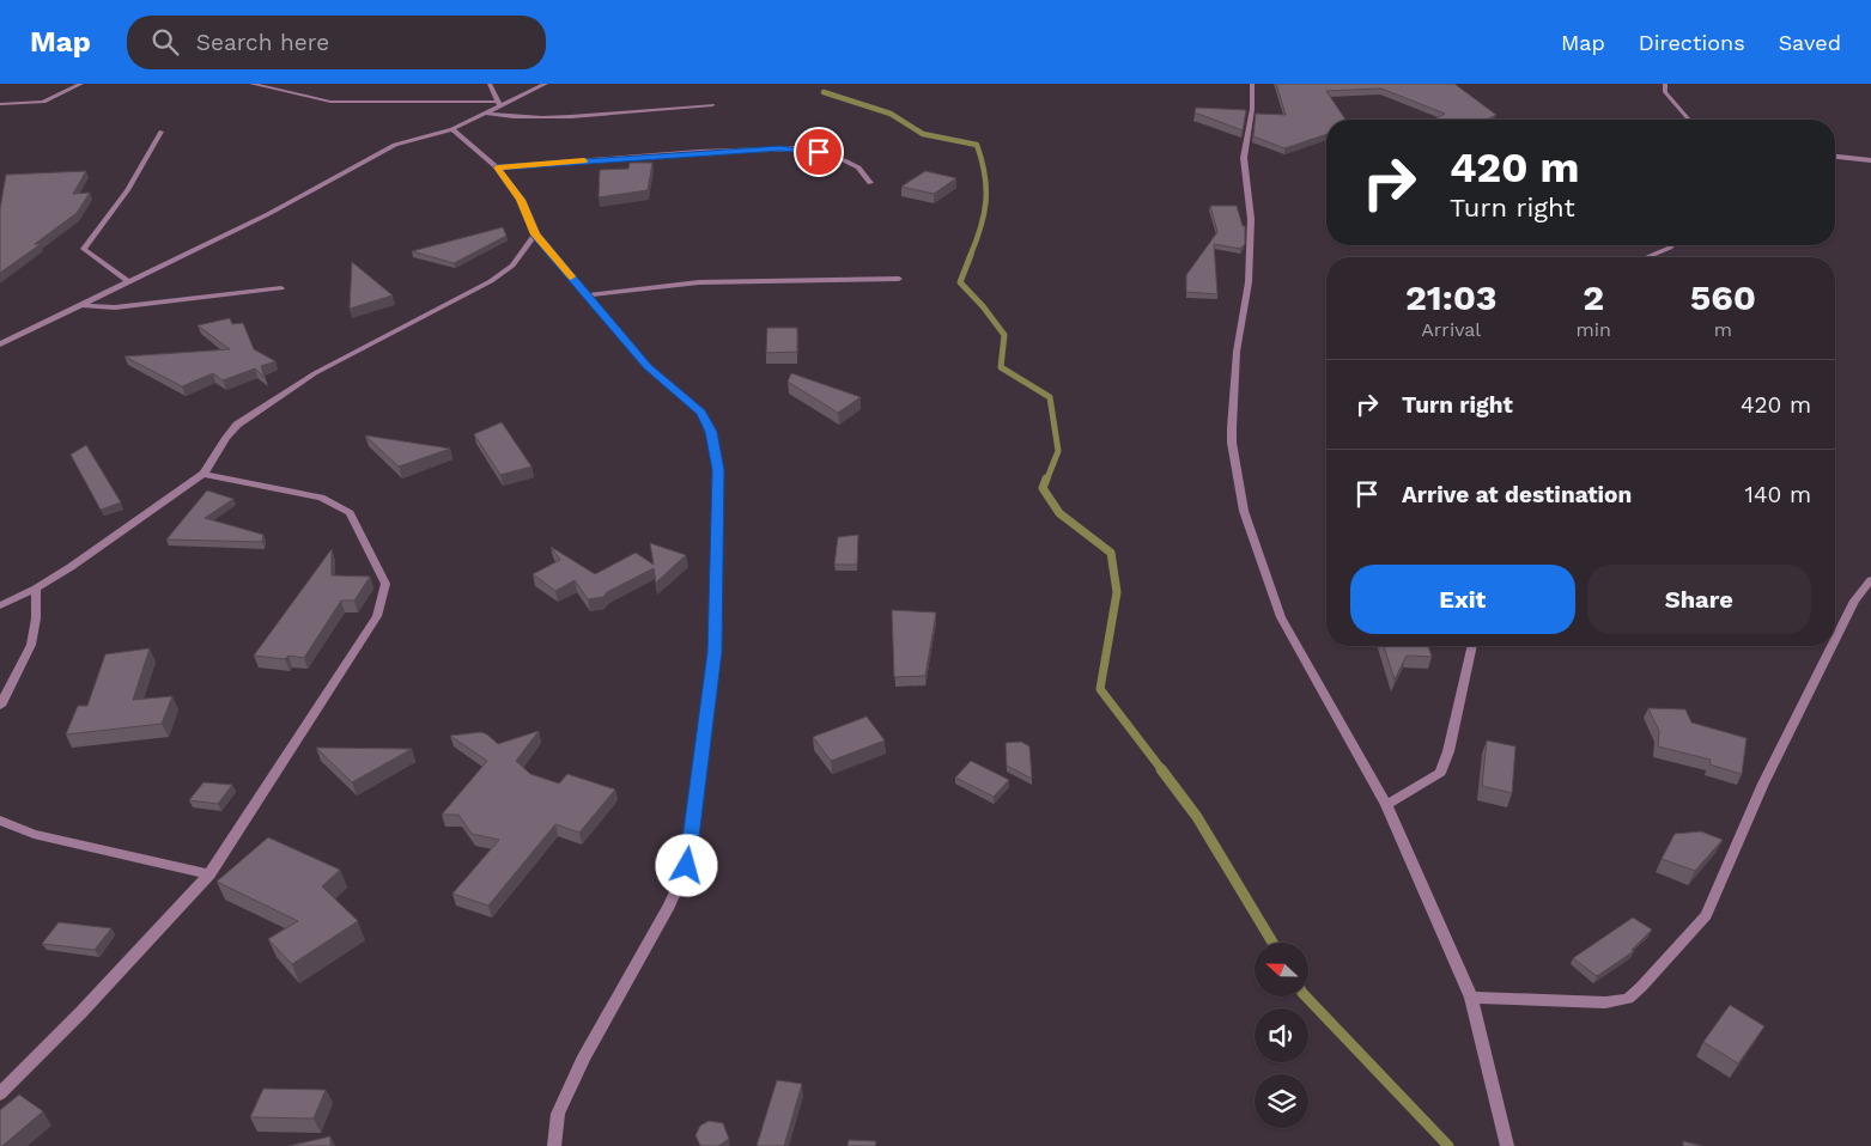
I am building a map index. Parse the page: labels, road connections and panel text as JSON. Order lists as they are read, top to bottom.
{
  "north": "left",
  "page": {
    "header": "Map",
    "search": "Search here",
    "nav": ["Map", "Directions", "Saved"],
    "turn": ["420 m", "Turn right"],
    "eta": [
      "21:03",
      "Arrival",
      "2",
      "min",
      "560",
      "m"
    ],
    "list": [
      {
        "name": "Turn right",
        "value": "420 m"
      },
      {
        "name": "Arrive at destination",
        "value": "140 m"
      }
    ],
    "buttons": ["Exit", "Share"]
  }
}
